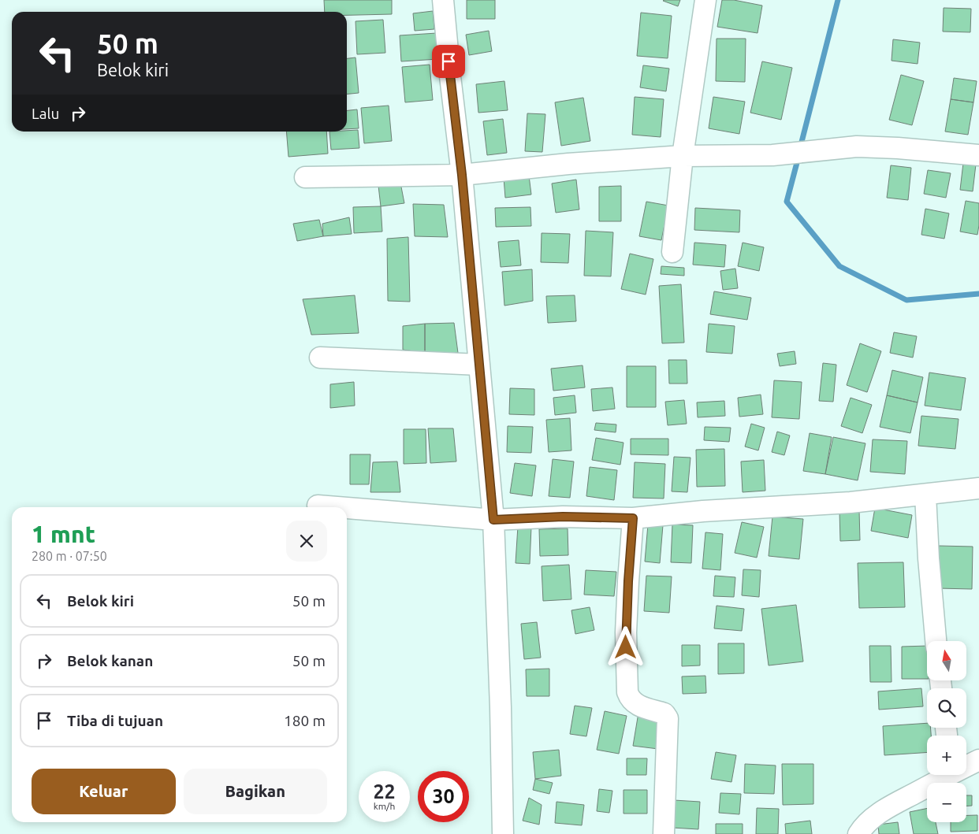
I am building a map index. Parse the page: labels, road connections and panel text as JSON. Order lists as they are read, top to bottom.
{
  "north": "top",
  "page": {
    "turn": ["50 m", "Belok kiri"],
    "then": "Lalu",
    "heading": ["1 mnt", "280 m · 07:50"],
    "list": [
      {
        "name": "Belok kiri",
        "value": "50 m"
      },
      {
        "name": "Belok kanan",
        "value": "50 m"
      },
      {
        "name": "Tiba di tujuan",
        "value": "180 m"
      }
    ],
    "map_buttons": ["+", "−"],
    "buttons": ["Keluar", "Bagikan"],
    "speed": "22 km/h",
    "limit": "30"
  }
}
